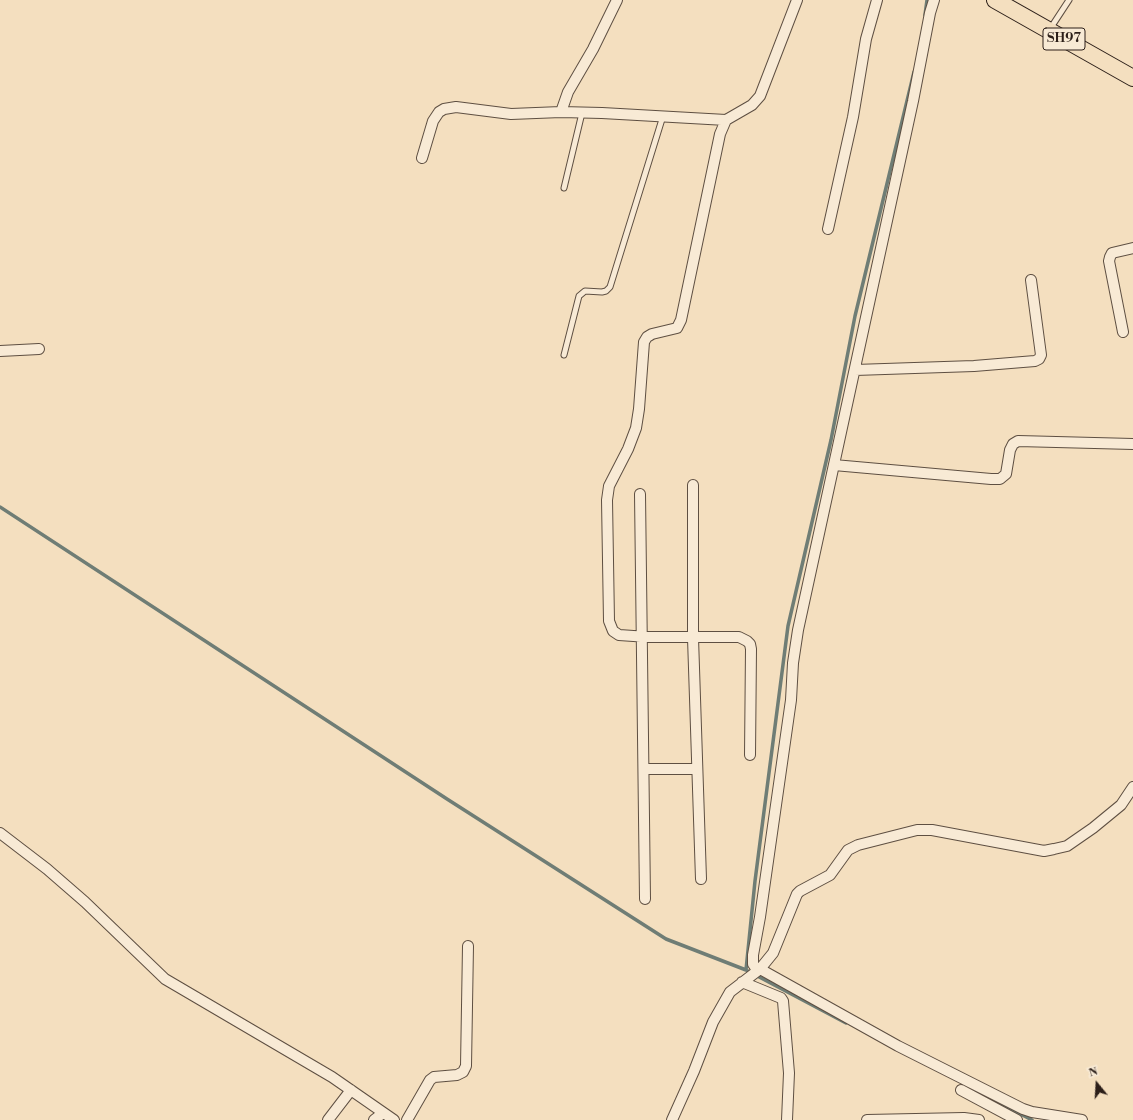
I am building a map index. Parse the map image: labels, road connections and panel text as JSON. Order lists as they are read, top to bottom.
{
  "streets": {
    "main road": ["SH97"]
  },
  "north": "top"
}
